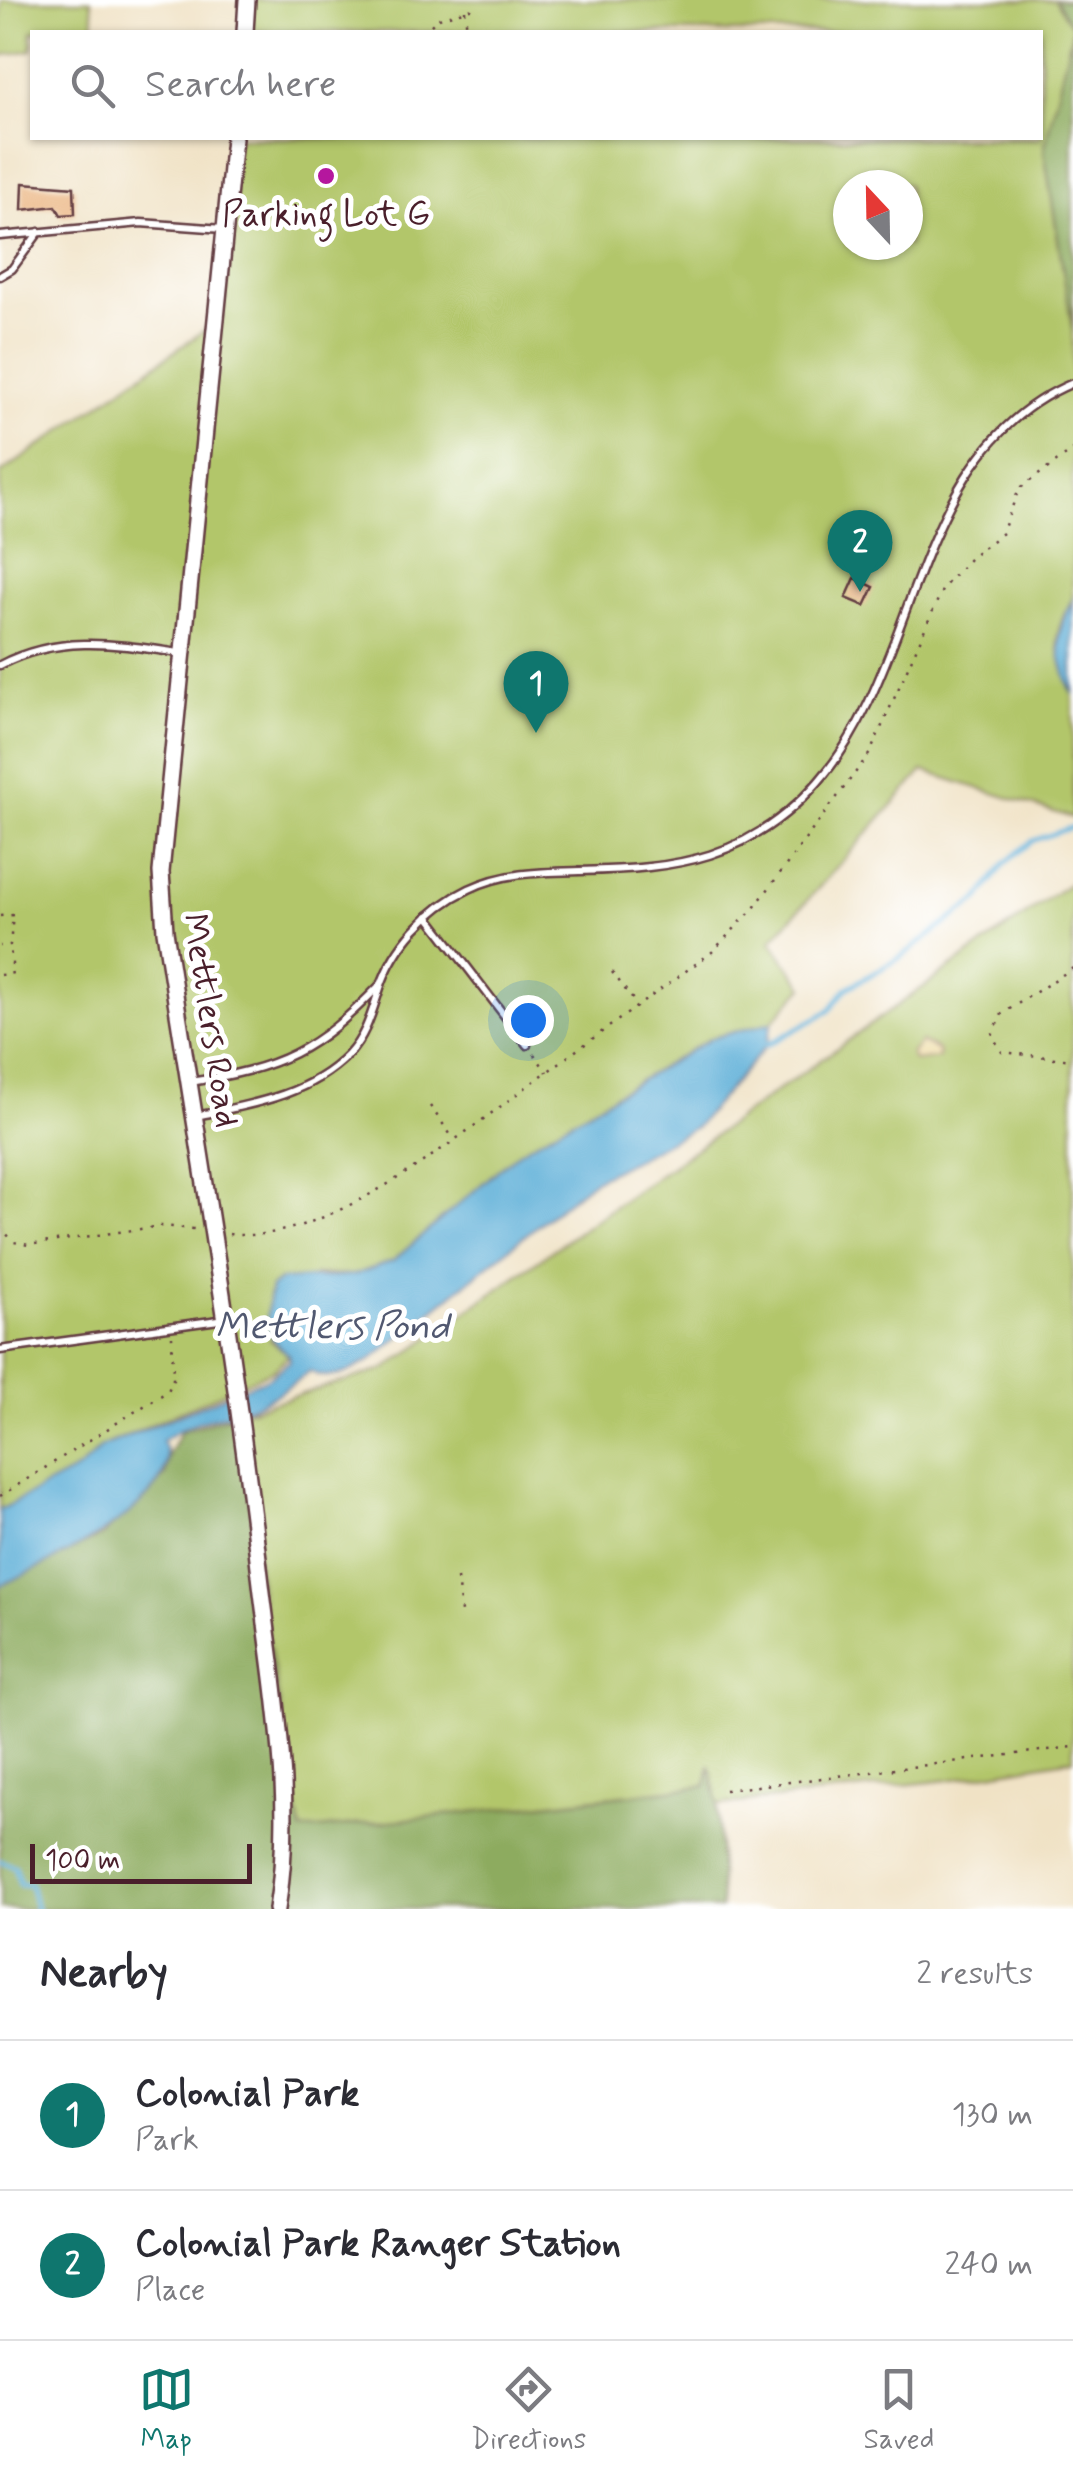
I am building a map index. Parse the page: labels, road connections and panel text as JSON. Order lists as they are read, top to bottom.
{
  "streets": {
    "street": ["Mettlers Road"]
  },
  "water": ["Mettlers Pond"],
  "places": ["Parking Lot G"],
  "scale_bar": "100 m",
  "north": "top",
  "page": {
    "search": "Search here",
    "pins": ["2", "1"],
    "scale": "100 m",
    "heading": ["Nearby", "2 results"],
    "list": [
      {
        "mark": "1",
        "name": "Colonial Park",
        "note": "Park",
        "value": "130 m"
      },
      {
        "mark": "2",
        "name": "Colonial Park Ranger Station",
        "note": "Place",
        "value": "240 m"
      }
    ],
    "nav": ["Map", "Directions", "Saved"]
  }
}
